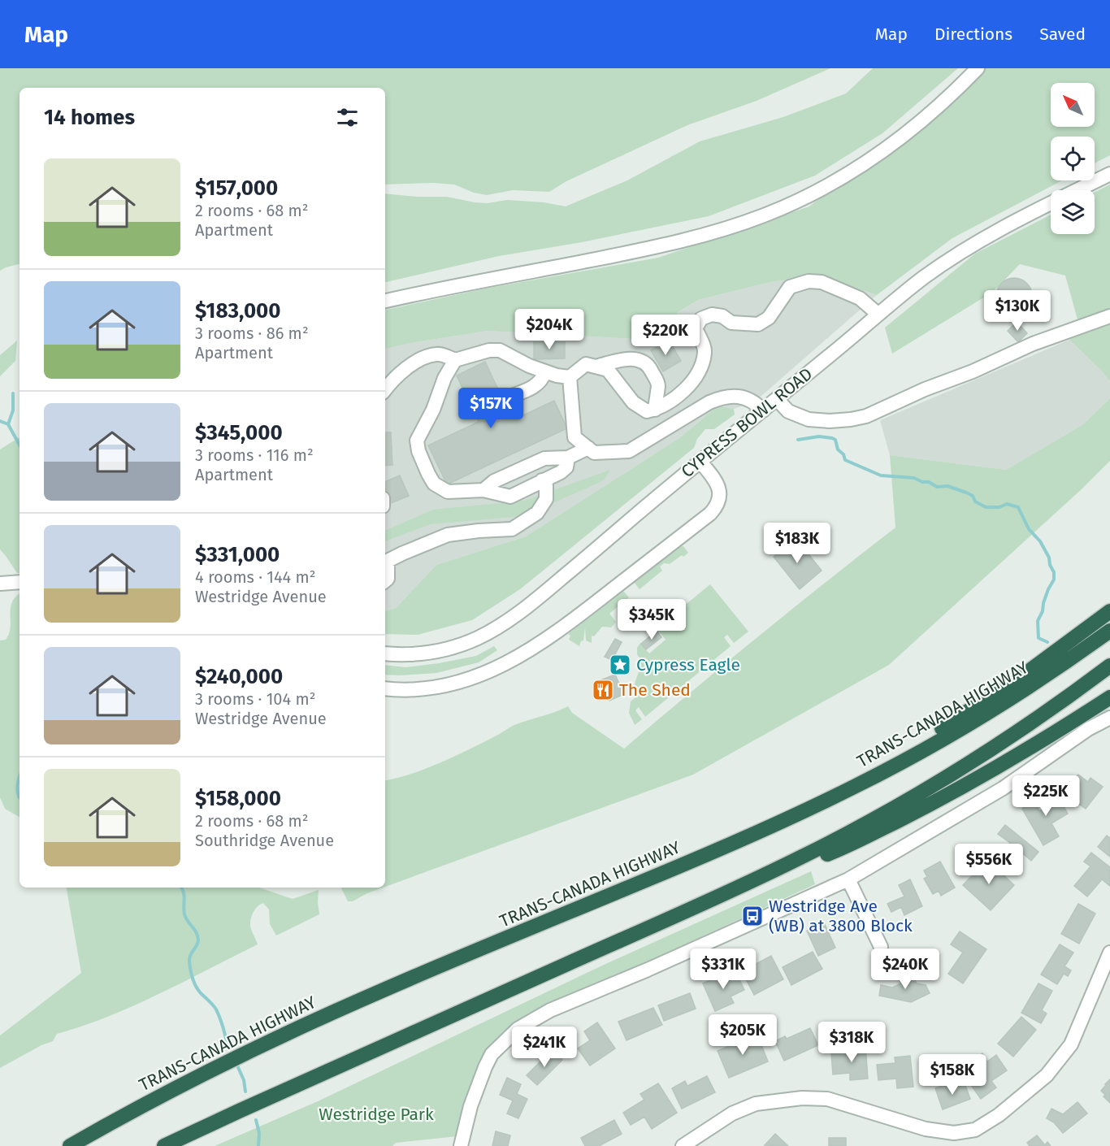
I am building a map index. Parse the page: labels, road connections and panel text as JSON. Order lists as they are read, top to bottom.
{
  "streets": {
    "highway": ["TRANS-CANADA HIGHWAY"],
    "street": ["CYPRESS BOWL ROAD"]
  },
  "parks": ["Westridge Park"],
  "places": {
    "place": ["Cypress Eagle"],
    "restaurant": ["The Shed"],
    "bus stop": ["Westridge Ave (WB) at 3800 Block"]
  },
  "north": "top left",
  "page": {
    "header": "Map",
    "nav": ["Map", "Directions", "Saved"],
    "heading": "14 homes",
    "list": [
      {
        "name": "$157,000",
        "note": "2 rooms · 68 m² · Apartment"
      },
      {
        "name": "$183,000",
        "note": "3 rooms · 86 m² · Apartment"
      },
      {
        "name": "$345,000",
        "note": "3 rooms · 116 m² · Apartment"
      },
      {
        "name": "$331,000",
        "note": "4 rooms · 144 m² · Westridge Avenue"
      },
      {
        "name": "$240,000",
        "note": "3 rooms · 104 m² · Westridge Avenue"
      },
      {
        "name": "$158,000",
        "note": "2 rooms · 68 m² · Southridge Avenue"
      }
    ],
    "price": [
      "$130K",
      "$204K",
      "$220K",
      "$157K",
      "$183K",
      "$345K",
      "$225K",
      "$556K",
      "$331K",
      "$240K",
      "$205K",
      "$318K",
      "$241K",
      "$158K"
    ]
  }
}
